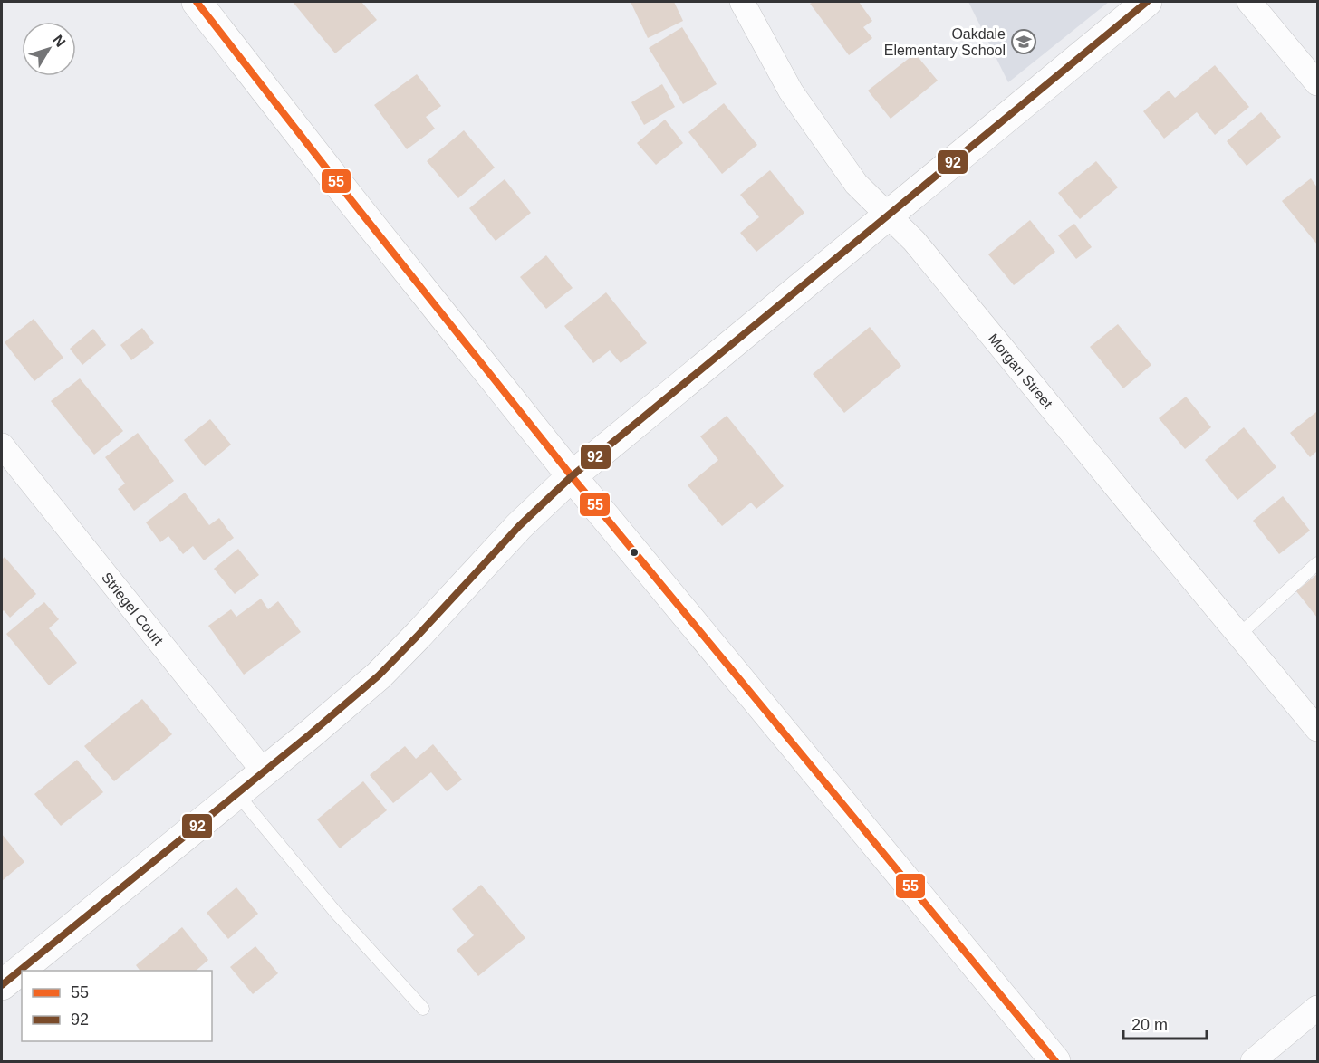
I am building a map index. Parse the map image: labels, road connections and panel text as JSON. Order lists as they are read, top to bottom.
{
  "streets": {
    "street": ["Morgan Street", "Striegel Court"]
  },
  "places": {
    "school or university": ["Oakdale Elementary School"]
  },
  "lines": ["transit line 55", "transit line 92"],
  "legend": ["55", "92"],
  "scale_bar": "20 m",
  "north": "top right"
}
